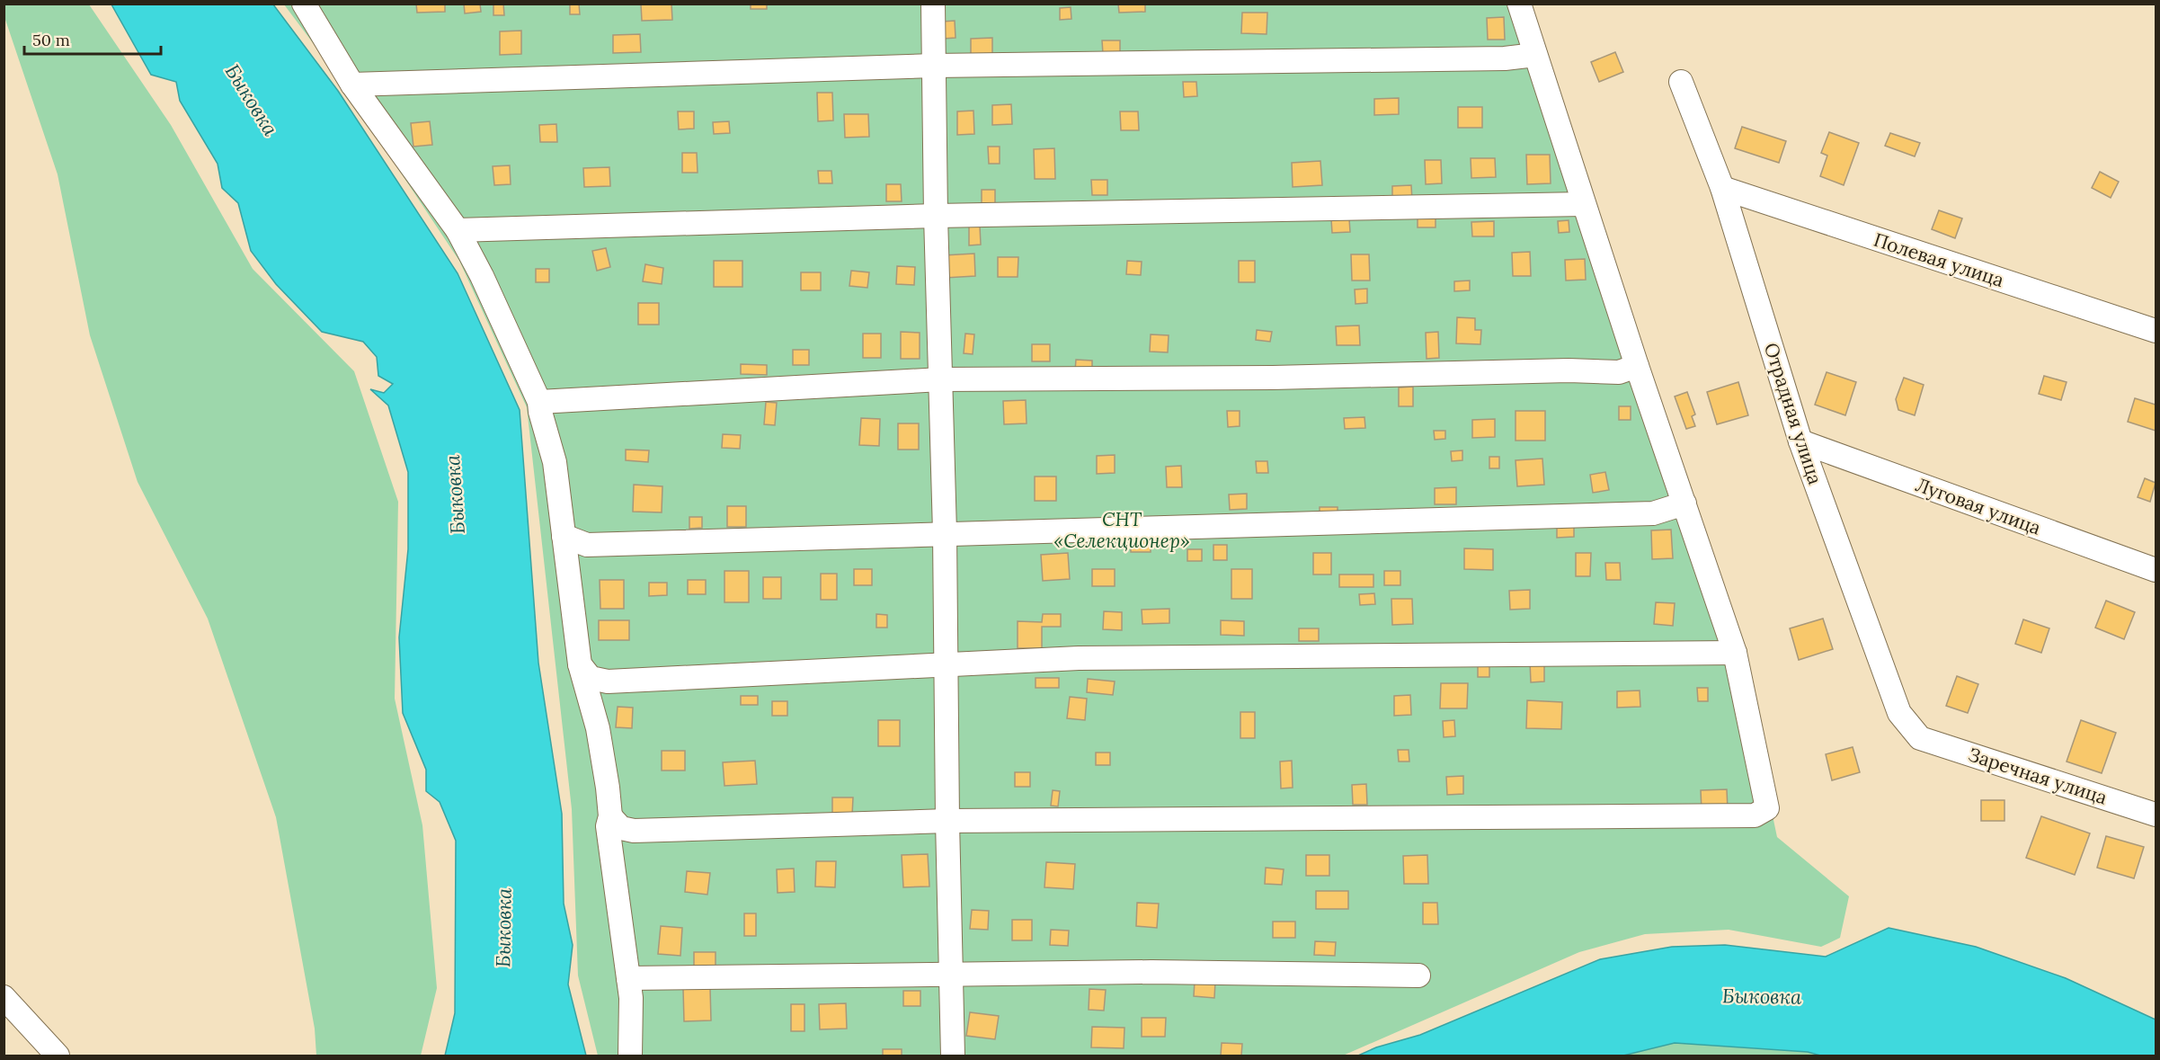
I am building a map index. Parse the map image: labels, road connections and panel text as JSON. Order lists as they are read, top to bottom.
{
  "streets": {
    "street": [
      "Полевая улица",
      "Отрадная улица",
      "Луговая улица",
      "Заречная улица"
    ]
  },
  "crossings": [
    ["Полевая улица", "Отрадная улица"],
    ["Отрадная улица", "Луговая улица"],
    ["Отрадная улица", "Заречная улица"]
  ],
  "water": ["Быковка"],
  "parks": ["СНТ «Селекционер»"],
  "scale_bar": "50 m"
}
